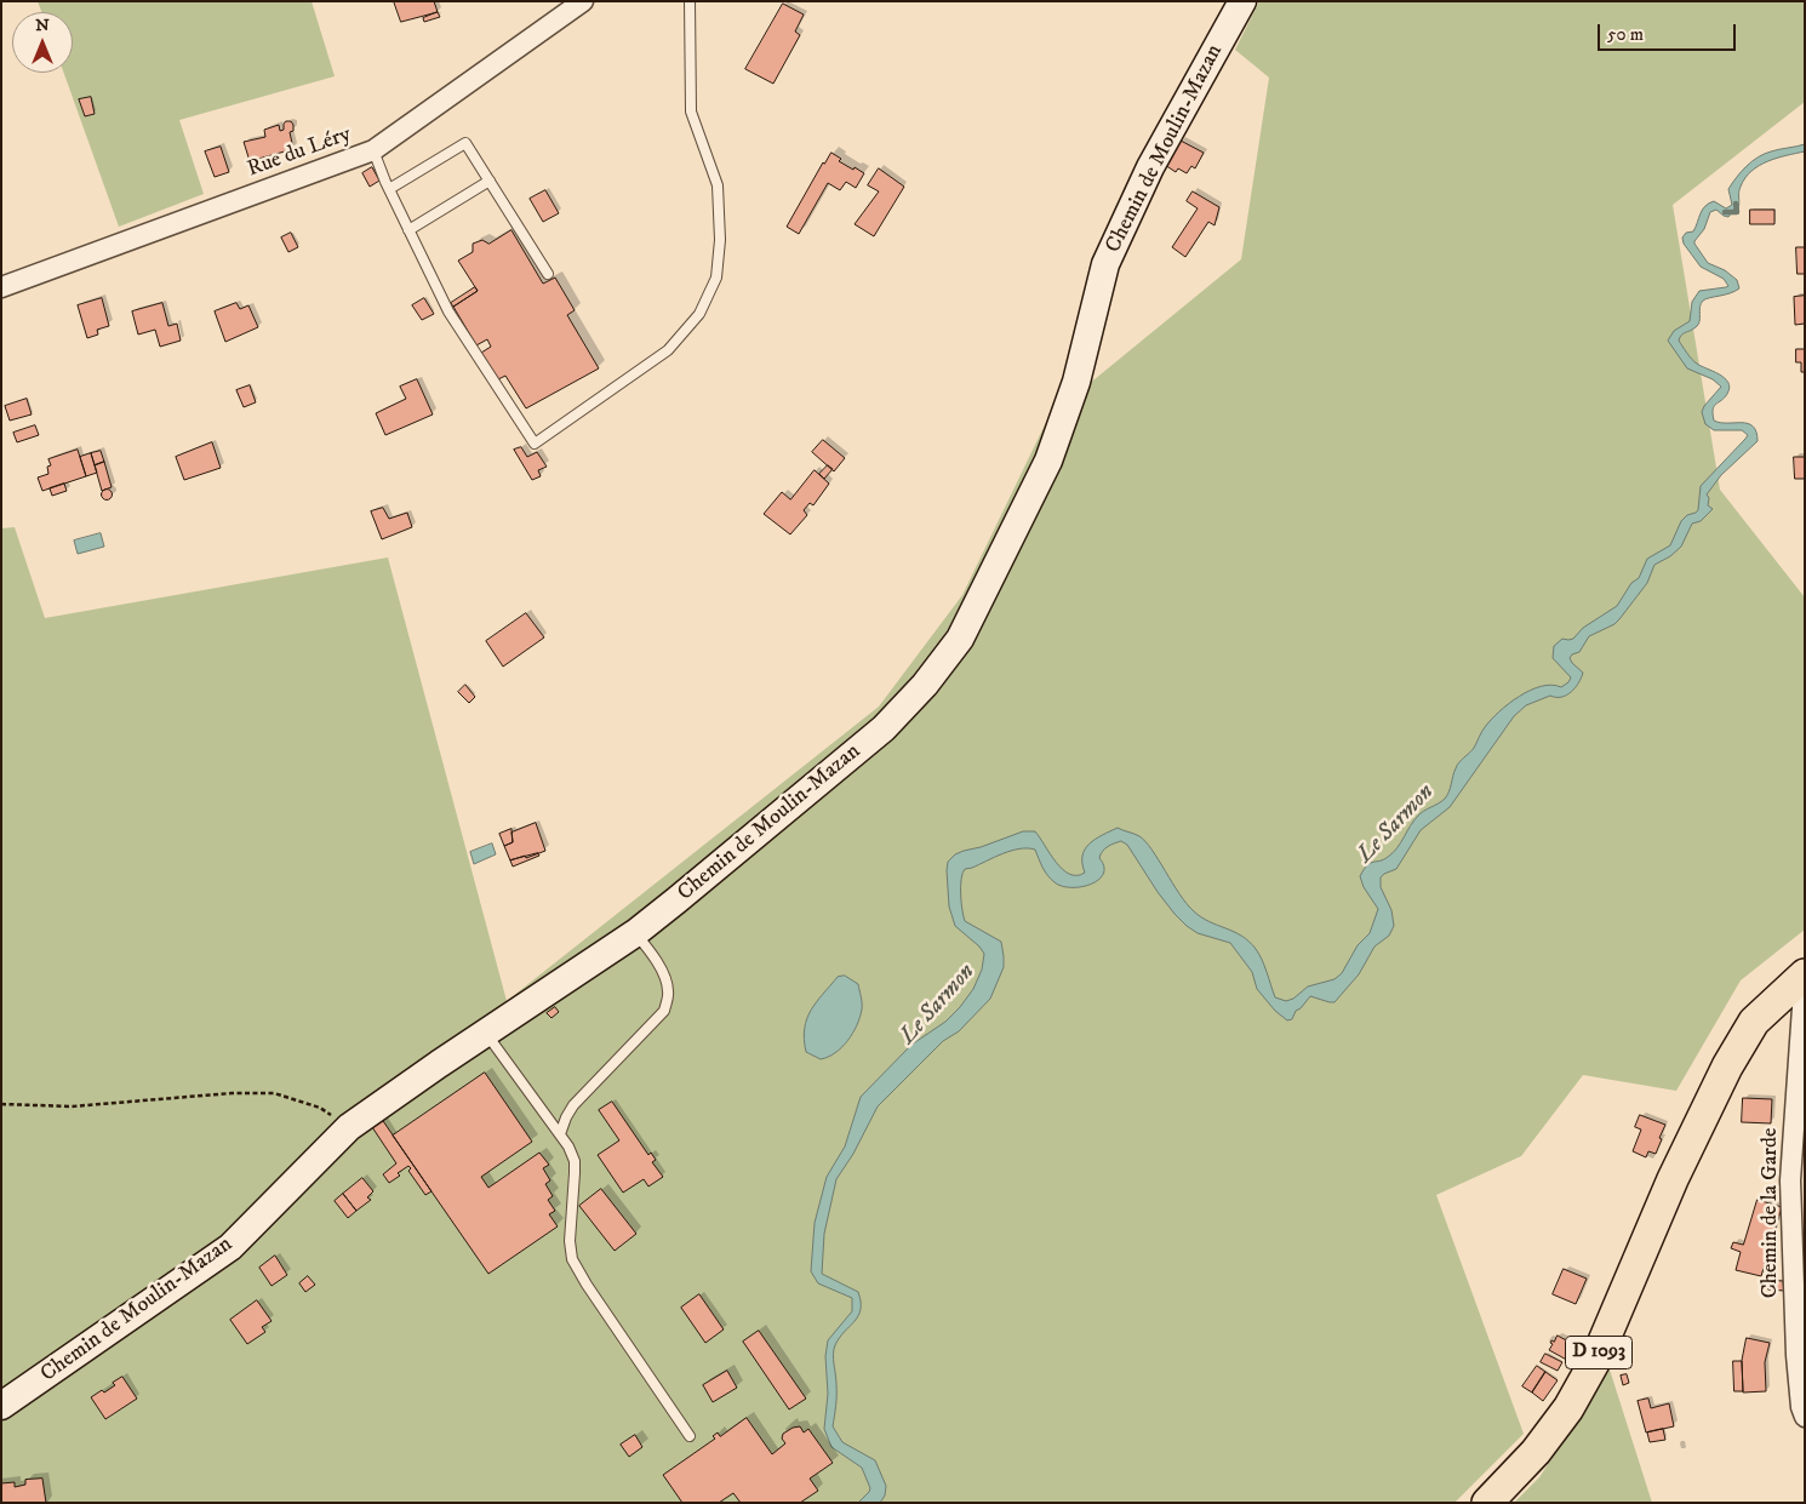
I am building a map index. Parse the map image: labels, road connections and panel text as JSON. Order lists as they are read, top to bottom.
{
  "streets": {
    "main road": ["D 1093"],
    "street": ["Chemin de Moulin-Mazan", "Rue du Léry", "Chemin de la Garde"]
  },
  "crossings": [
    ["Chemin de la Garde", "D 1093"]
  ],
  "water": ["Le Sarmon"],
  "scale_bar": "50 m",
  "north": "top"
}
